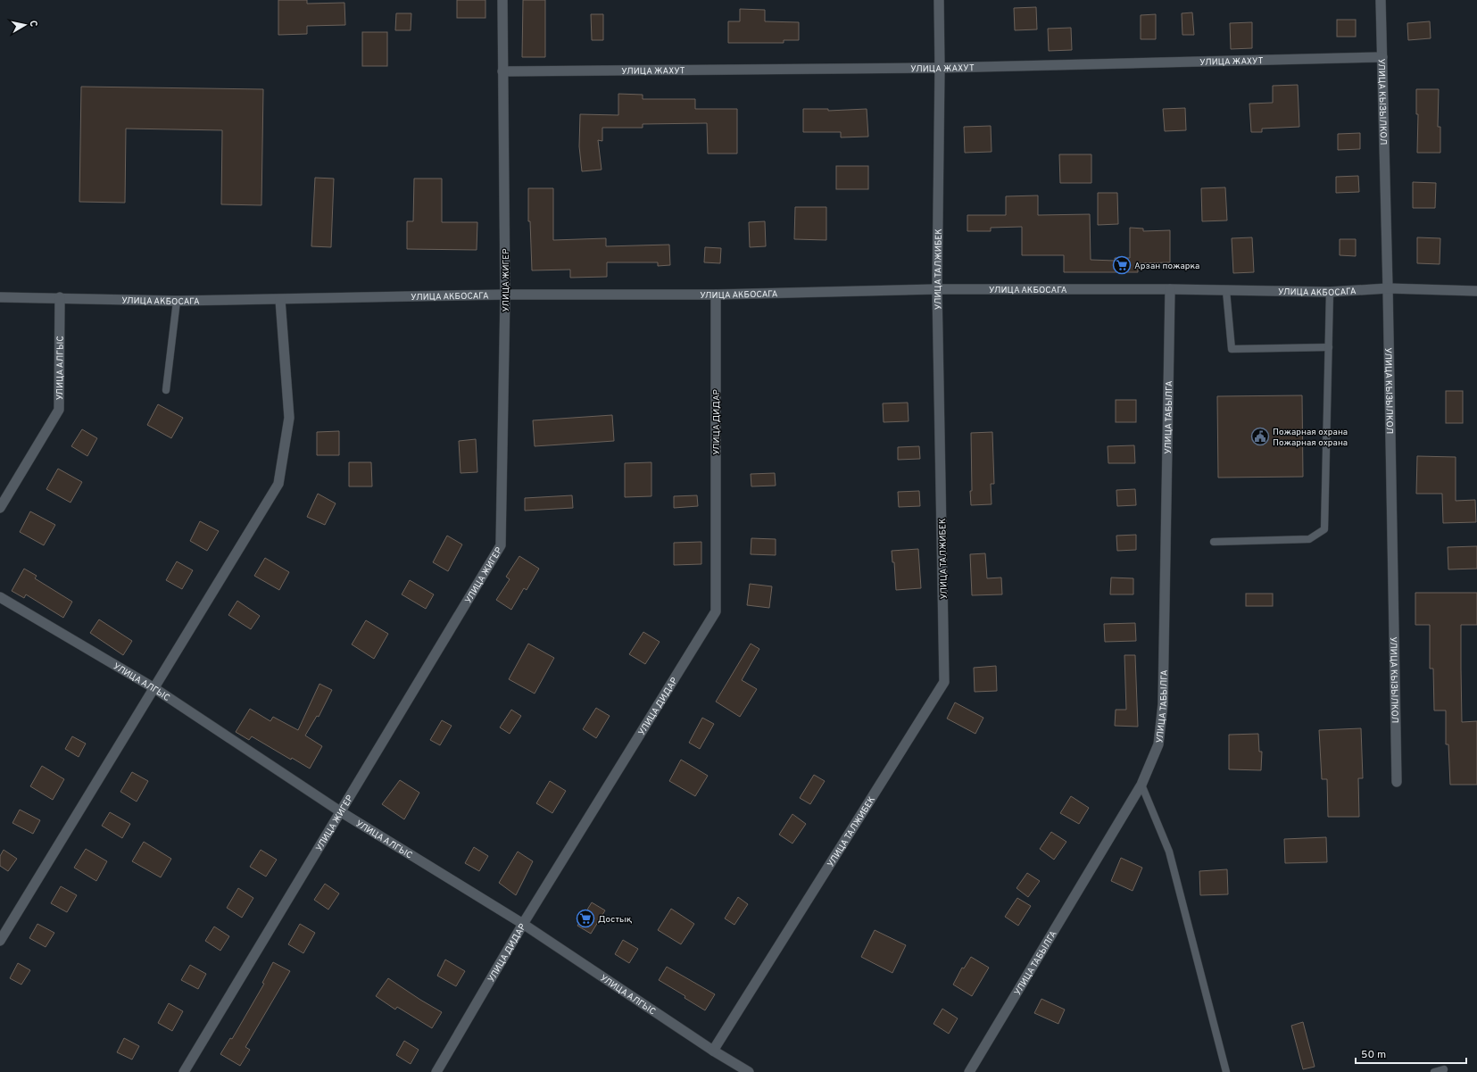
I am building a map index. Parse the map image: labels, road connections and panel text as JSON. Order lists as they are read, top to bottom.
{
  "streets": {
    "street": [
      "УЛИЦА ЖАХУТ",
      "УЛИЦА КЫЗЫЛКОЛ",
      "УЛИЦА ТАЛЖИБЕК",
      "УЛИЦА ЖИГЕР",
      "УЛИЦА АКБОСАГА",
      "УЛИЦА АЛГЫС",
      "УЛИЦА ТАБЫЛГА",
      "УЛИЦА ДИДАР"
    ]
  },
  "crossings": [
    ["УЛИЦА ЖАХУТ", "УЛИЦА КЫЗЫЛКОЛ"],
    ["УЛИЦА ЖАХУТ", "УЛИЦА ТАЛЖИБЕК"],
    ["УЛИЦА ЖАХУТ", "УЛИЦА ЖИГЕР"],
    ["УЛИЦА КЫЗЫЛКОЛ", "УЛИЦА АКБОСАГА"],
    ["УЛИЦА ТАЛЖИБЕК", "УЛИЦА АКБОСАГА"],
    ["УЛИЦА ТАЛЖИБЕК", "УЛИЦА АЛГЫС"],
    ["УЛИЦА ЖИГЕР", "УЛИЦА АКБОСАГА"],
    ["УЛИЦА ЖИГЕР", "УЛИЦА АЛГЫС"],
    ["УЛИЦА АКБОСАГА", "УЛИЦА АЛГЫС"],
    ["УЛИЦА АКБОСАГА", "УЛИЦА ТАБЫЛГА"],
    ["УЛИЦА АКБОСАГА", "УЛИЦА ДИДАР"],
    ["УЛИЦА АЛГЫС", "УЛИЦА ДИДАР"]
  ],
  "places": {
    "supermarket": ["Арзан пожарка", "Достық"],
    "public building": ["Пожарная охрана Пожарная охрана"]
  },
  "scale_bar": "50 m",
  "north": "right"
}
